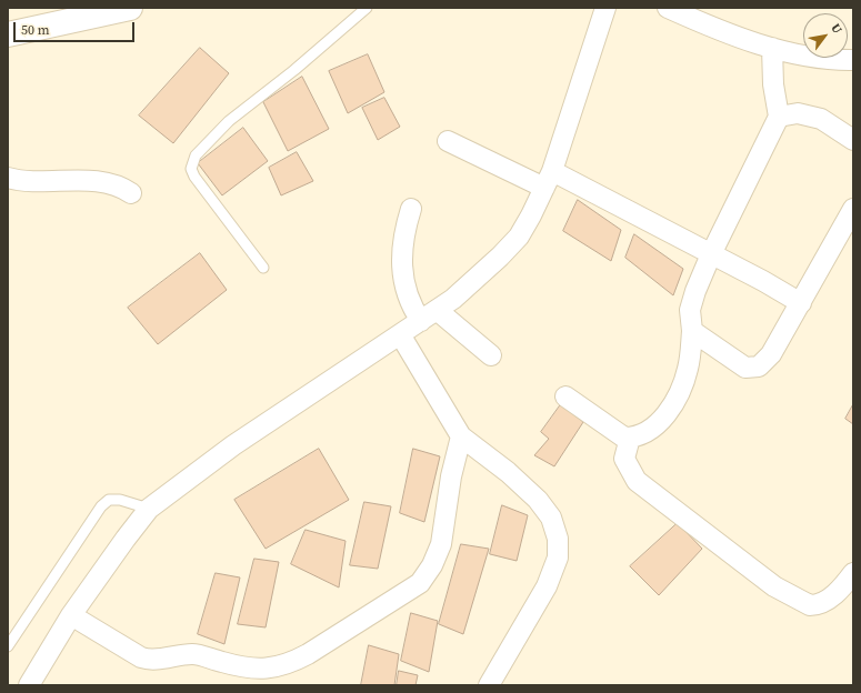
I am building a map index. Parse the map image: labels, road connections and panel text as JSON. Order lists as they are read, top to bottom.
{
  "scale_bar": "50 m",
  "north": "top right"
}
